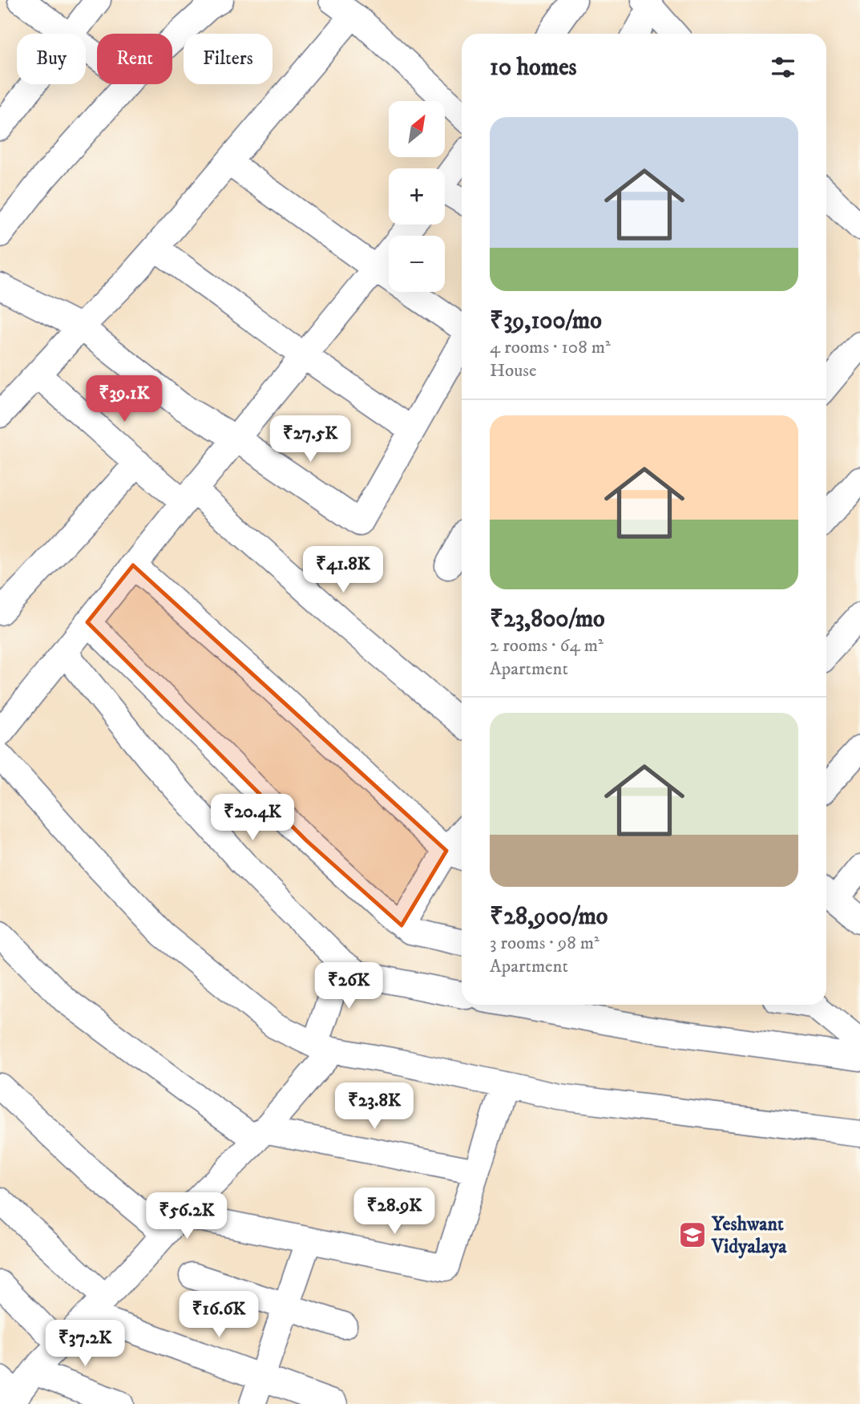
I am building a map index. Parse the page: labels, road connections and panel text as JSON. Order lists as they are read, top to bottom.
{
  "places": {
    "school or university": ["Yeshwant Vidyalaya"]
  },
  "north": "top right",
  "page": {
    "chip": ["Buy", "Rent", "Filters"],
    "heading": "10 homes",
    "map_buttons": ["+", "−"],
    "list": [
      {
        "name": "₹39,100/mo",
        "note": "4 rooms · 108 m² · House"
      },
      {
        "name": "₹23,800/mo",
        "note": "2 rooms · 64 m² · Apartment"
      },
      {
        "name": "₹28,900/mo",
        "note": "3 rooms · 98 m² · Apartment"
      }
    ],
    "price": [
      "₹39.1K",
      "₹27.5K",
      "₹41.8K",
      "₹20.4K",
      "₹26K",
      "₹23.8K",
      "₹28.9K",
      "₹56.2K",
      "₹16.6K",
      "₹37.2K"
    ]
  }
}
